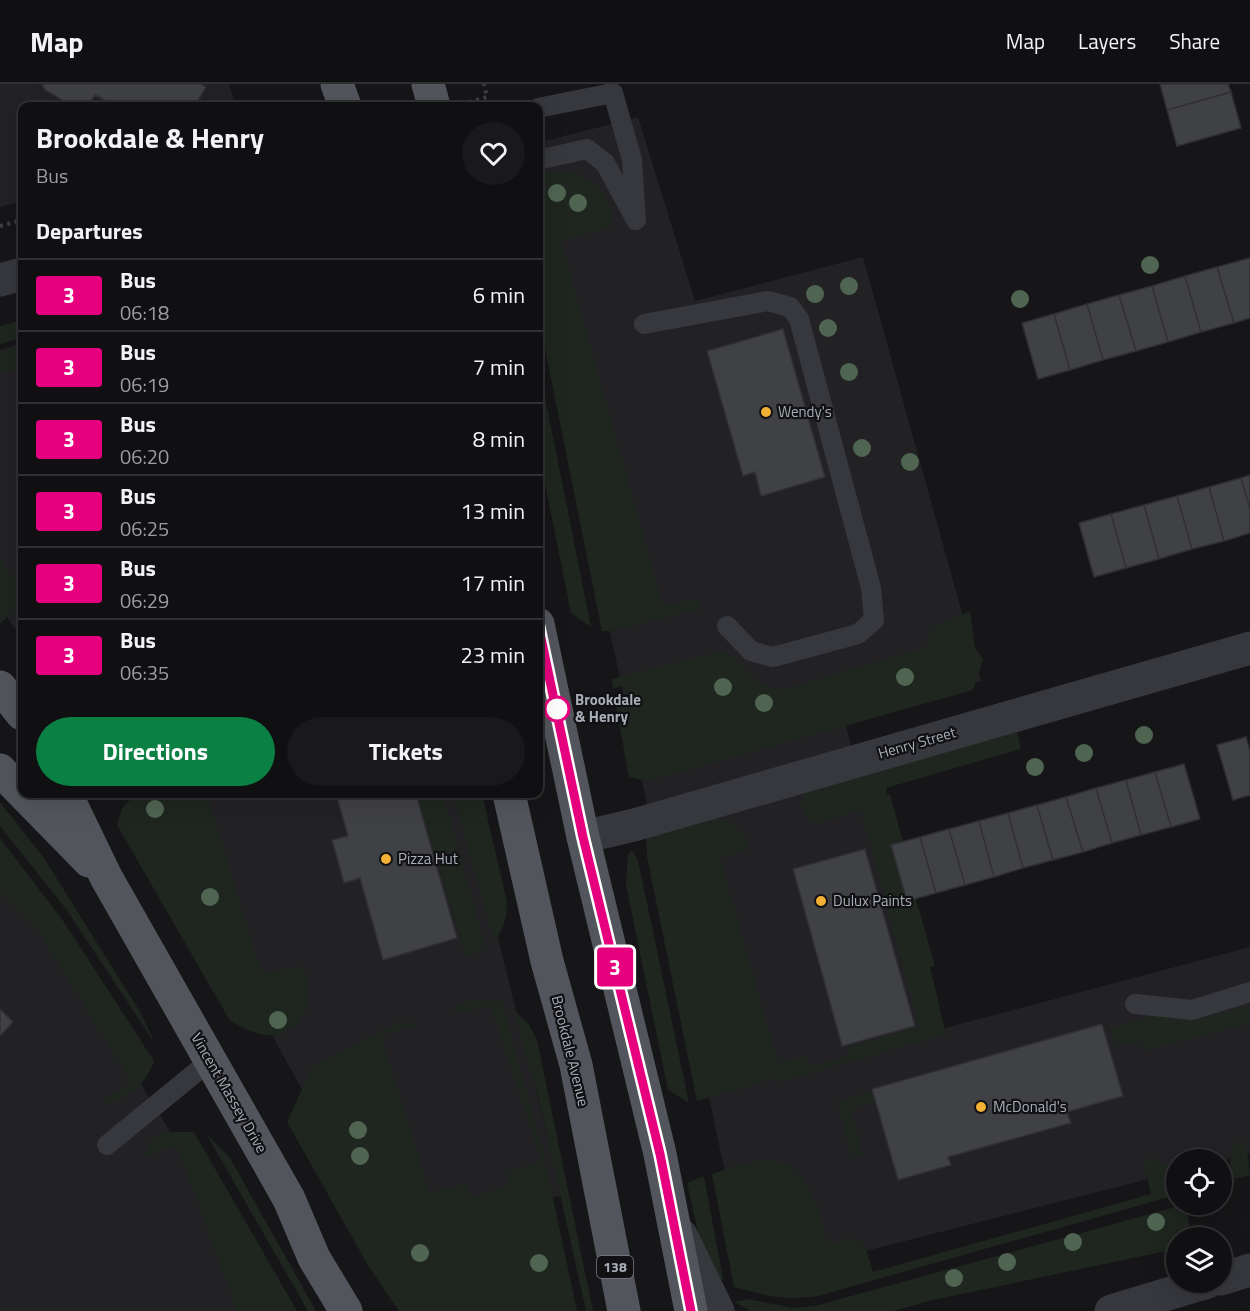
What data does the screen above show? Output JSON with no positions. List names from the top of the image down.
{
  "streets": {
    "main road": ["Brookdale Avenue", "Vincent Massey Drive", "138"],
    "street": ["Henry Street"]
  },
  "places": [
    "Wendy's",
    "Brookdale & Henry",
    "Pizza Hut",
    "Dulux Paints",
    "McDonald's"
  ],
  "lines": ["bus line 3"],
  "page": {
    "header": "Map",
    "nav": ["Map", "Layers", "Share"],
    "on_map": "3",
    "heading": [
      ["Brookdale & Henry", "Bus"],
      "Departures"
    ],
    "list": [
      {
        "mark": "3",
        "name": "Bus",
        "note": "06:18",
        "value": "6 min"
      },
      {
        "mark": "3",
        "name": "Bus",
        "note": "06:19",
        "value": "7 min"
      },
      {
        "mark": "3",
        "name": "Bus",
        "note": "06:20",
        "value": "8 min"
      },
      {
        "mark": "3",
        "name": "Bus",
        "note": "06:25",
        "value": "13 min"
      },
      {
        "mark": "3",
        "name": "Bus",
        "note": "06:29",
        "value": "17 min"
      },
      {
        "mark": "3",
        "name": "Bus",
        "note": "06:35",
        "value": "23 min"
      }
    ],
    "buttons": ["Directions", "Tickets"]
  }
}
